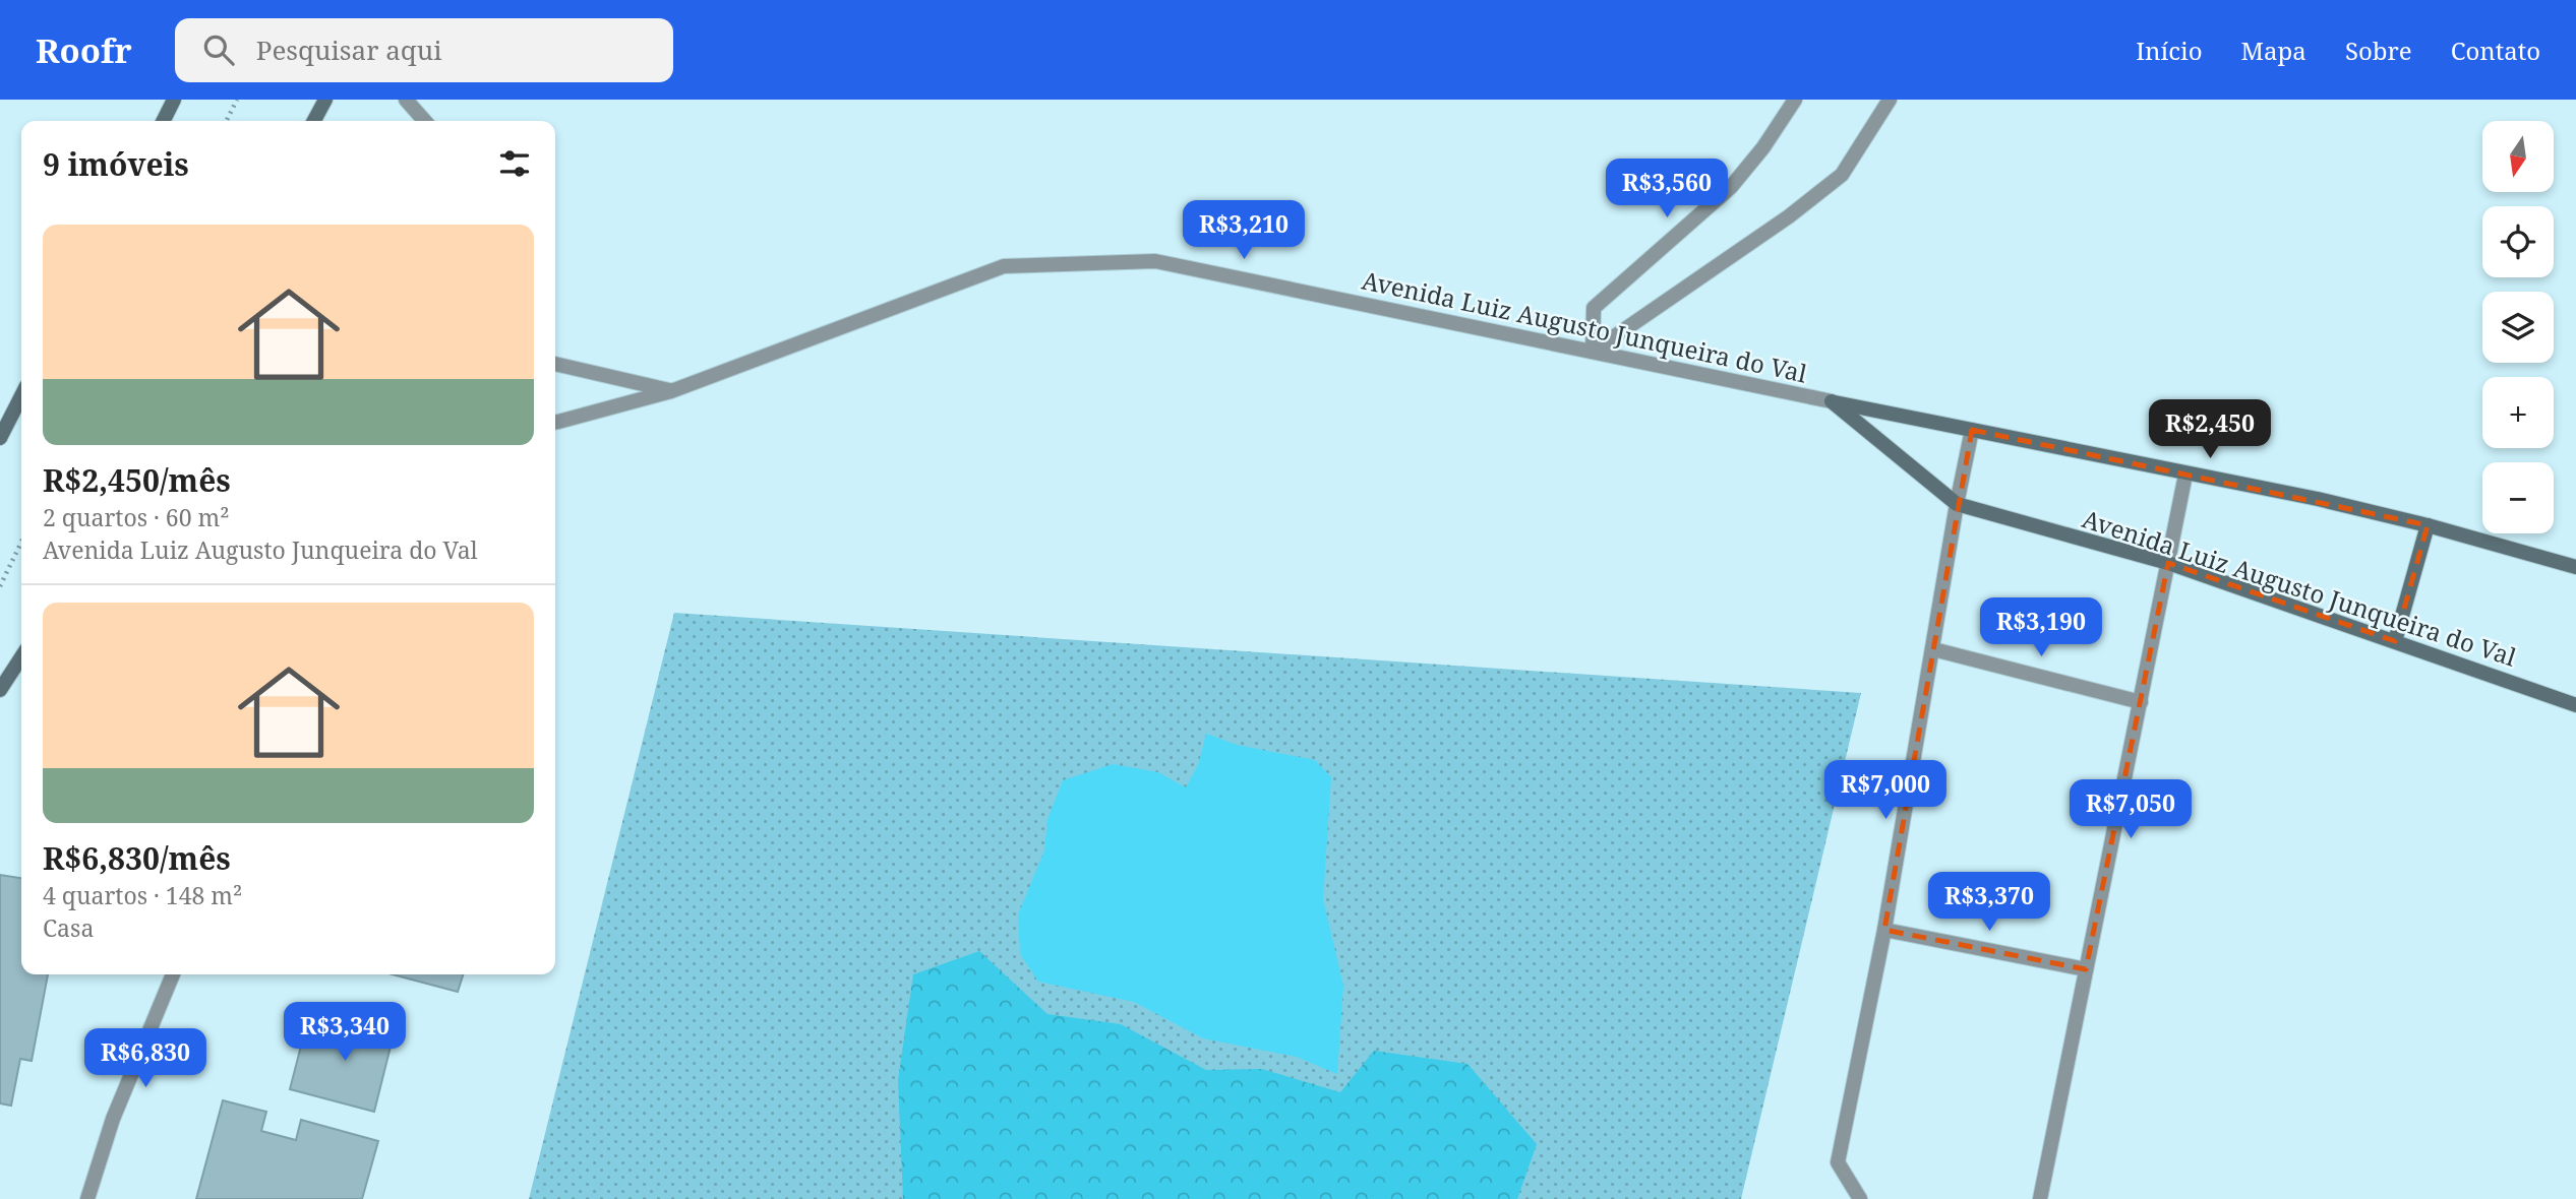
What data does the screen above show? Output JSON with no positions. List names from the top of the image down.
{
  "streets": {
    "street": ["Avenida Luiz Augusto Junqueira do Val"]
  },
  "north": "bottom",
  "page": {
    "header": "Roofr",
    "search": "Pesquisar aqui",
    "nav": [
      "Início",
      "Mapa",
      "Sobre",
      "Contato"
    ],
    "map_buttons": ["+", "−"],
    "heading": "9 imóveis",
    "price": [
      "R$3,560",
      "R$3,210",
      "R$2,450",
      "R$3,190",
      "R$7,000",
      "R$7,050",
      "R$3,370",
      "R$3,340",
      "R$6,830"
    ],
    "list": [
      {
        "name": "R$2,450/mês",
        "note": "2 quartos · 60 m² · Avenida Luiz Augusto Junqueira do Val"
      },
      {
        "name": "R$6,830/mês",
        "note": "4 quartos · 148 m² · Casa"
      }
    ]
  }
}
